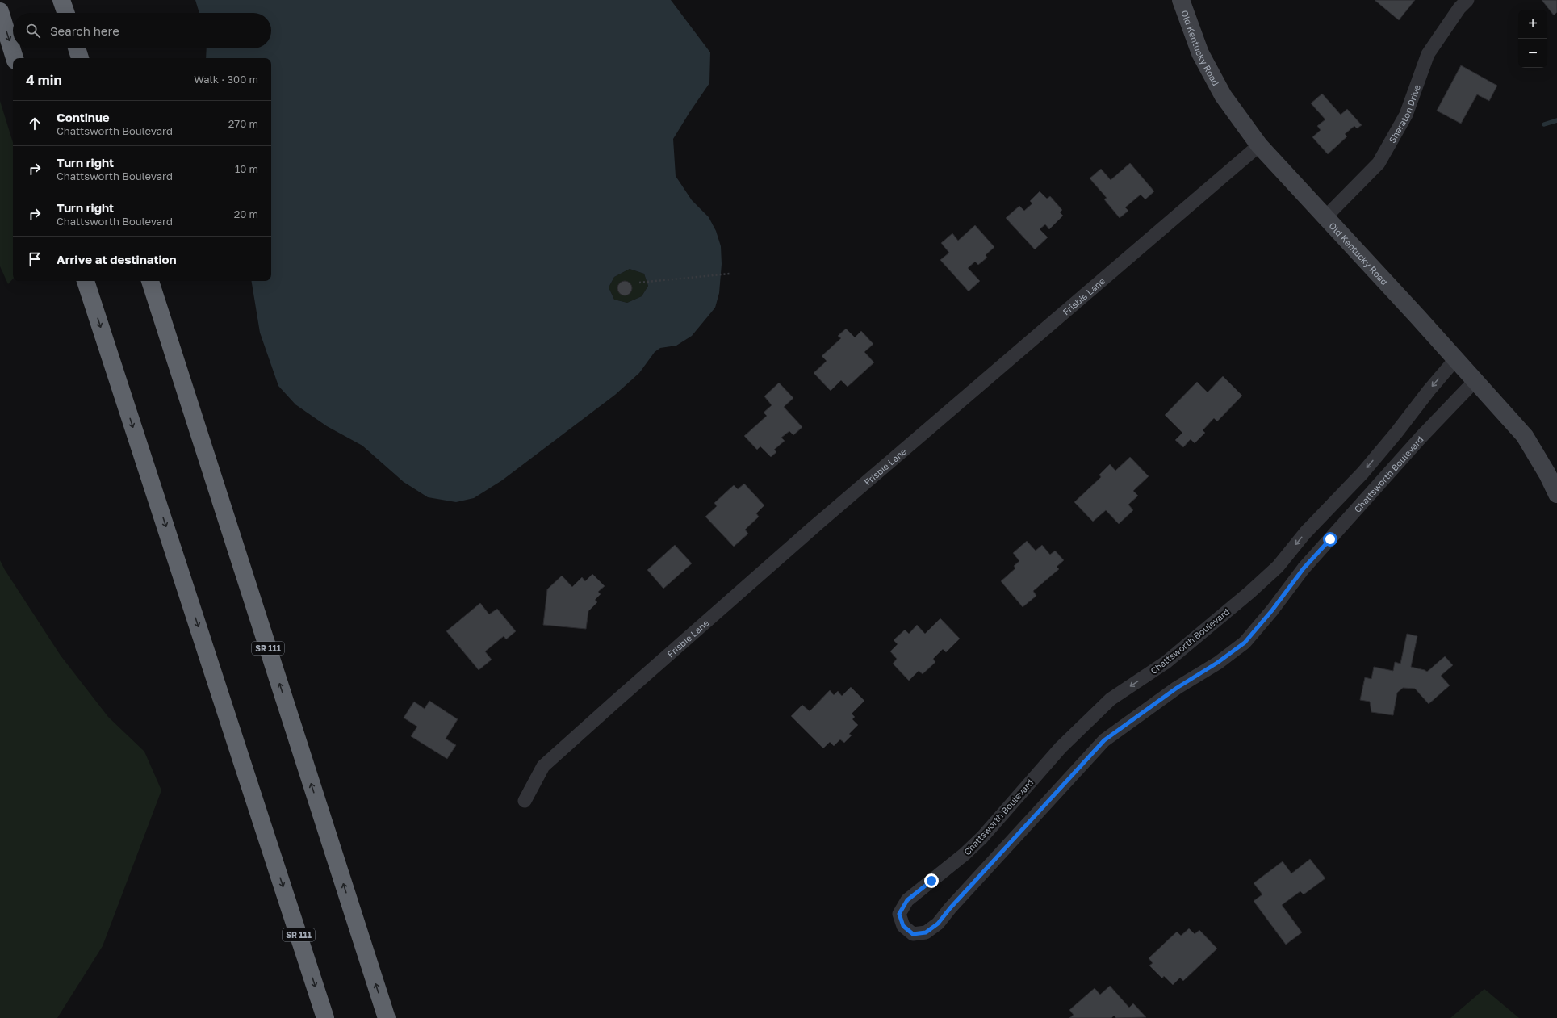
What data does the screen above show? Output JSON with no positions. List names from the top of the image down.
{
  "streets": {
    "highway": ["SR 111"],
    "street": [
      "Old Kentucky Road",
      "Sheraton Drive",
      "Frisbie Lane",
      "Chattsworth Boulevard"
    ]
  },
  "crossings": [
    ["Old Kentucky Road", "Sheraton Drive"],
    ["Old Kentucky Road", "Frisbie Lane"],
    ["Old Kentucky Road", "Chattsworth Boulevard"]
  ],
  "page": {
    "map_buttons": ["+", "−"],
    "search": "Search here",
    "heading": ["4 min", "Walk · 300 m"],
    "list": [
      ["Continue", "Chattsworth Boulevard", "270 m"],
      ["Turn right", "Chattsworth Boulevard", "10 m"],
      ["Turn right", "Chattsworth Boulevard", "20 m"],
      "Arrive at destination"
    ]
  }
}
